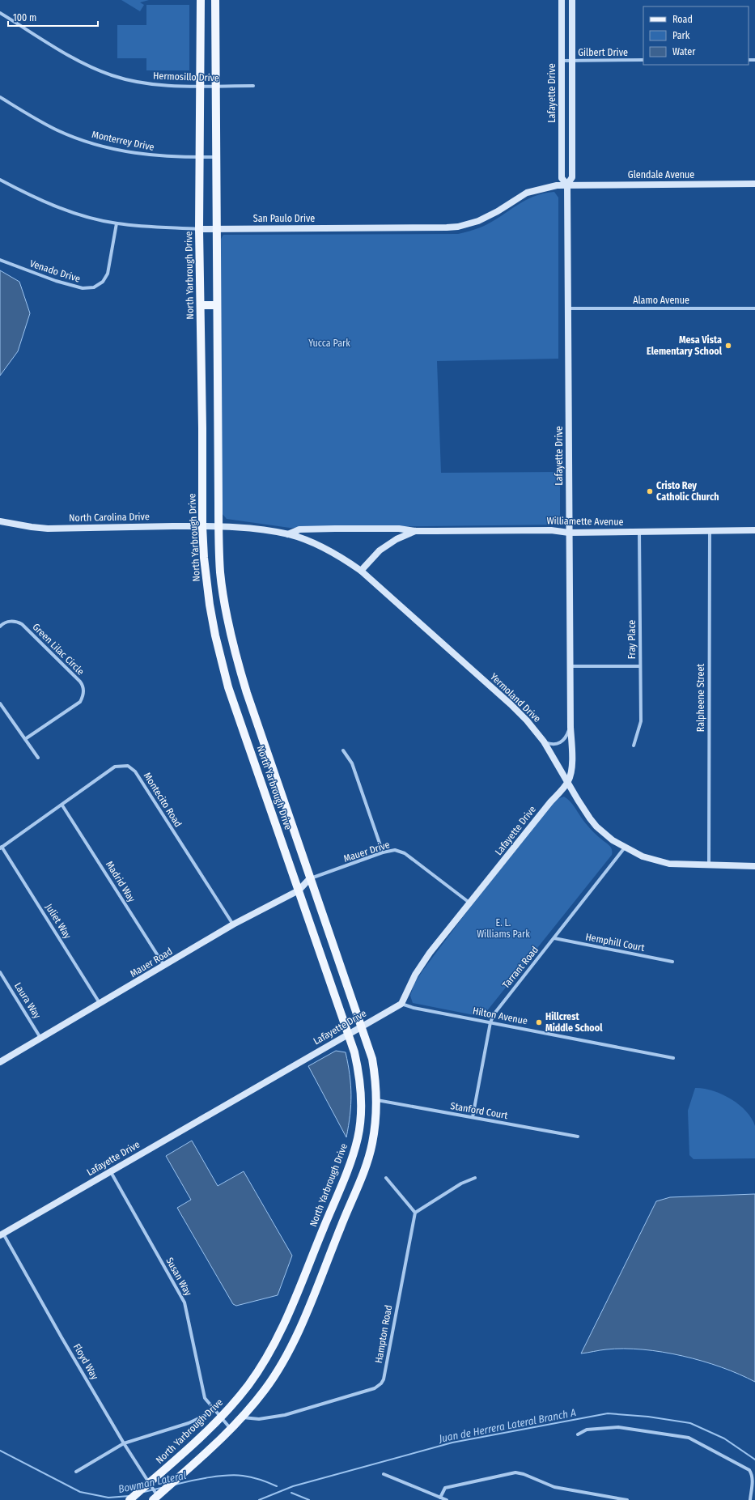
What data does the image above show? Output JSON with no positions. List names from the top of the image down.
{
  "streets": {
    "main road": ["North Yarbrough Drive"],
    "street": [
      "Gilbert Drive",
      "Hermosillo Drive",
      "Lafayette Drive",
      "Monterrey Drive",
      "Glendale Avenue",
      "San Paulo Drive",
      "Venado Drive",
      "Alamo Avenue",
      "North Carolina Drive",
      "Williamette Avenue",
      "Fray Place",
      "Green Lilac Circle",
      "Yermoland Drive",
      "Ralpheene Street",
      "Montecito Road",
      "Mauer Drive",
      "Madrid Way",
      "Juliet Way",
      "Hemphill Court",
      "Mauer Road",
      "Tarrant Road",
      "Laura Way",
      "Hilton Avenue",
      "Stanford Court",
      "Susan Way",
      "Hampton Road",
      "Floyd Way"
    ]
  },
  "crossings": [
    ["Gilbert Drive", "Lafayette Drive"],
    ["Hermosillo Drive", "North Yarbrough Drive"],
    ["Lafayette Drive", "Glendale Avenue"],
    ["Lafayette Drive", "San Paulo Drive"],
    ["Lafayette Drive", "North Yarbrough Drive"],
    ["Lafayette Drive", "Alamo Avenue"],
    ["Lafayette Drive", "Williamette Avenue"],
    ["Lafayette Drive", "Yermoland Drive"],
    ["Lafayette Drive", "Mauer Drive"],
    ["Lafayette Drive", "Hilton Avenue"],
    ["Lafayette Drive", "Susan Way"],
    ["Lafayette Drive", "Floyd Way"],
    ["Monterrey Drive", "North Yarbrough Drive"],
    ["Glendale Avenue", "San Paulo Drive"],
    ["San Paulo Drive", "Venado Drive"],
    ["San Paulo Drive", "North Yarbrough Drive"],
    ["North Yarbrough Drive", "North Carolina Drive"],
    ["North Yarbrough Drive", "Williamette Avenue"],
    ["North Yarbrough Drive", "Mauer Drive"],
    ["North Yarbrough Drive", "Mauer Road"],
    ["North Yarbrough Drive", "Stanford Court"],
    ["North Yarbrough Drive", "Susan Way"],
    ["North Yarbrough Drive", "Hampton Road"],
    ["North Yarbrough Drive", "Floyd Way"],
    ["North Carolina Drive", "Williamette Avenue"],
    ["Williamette Avenue", "Fray Place"],
    ["Williamette Avenue", "Yermoland Drive"],
    ["Williamette Avenue", "Ralpheene Street"],
    ["Yermoland Drive", "Ralpheene Street"],
    ["Yermoland Drive", "Tarrant Road"],
    ["Montecito Road", "Madrid Way"],
    ["Montecito Road", "Juliet Way"],
    ["Montecito Road", "Mauer Road"],
    ["Mauer Drive", "Mauer Road"],
    ["Madrid Way", "Mauer Road"],
    ["Juliet Way", "Mauer Road"],
    ["Hemphill Court", "Tarrant Road"],
    ["Mauer Road", "Laura Way"],
    ["Tarrant Road", "Hilton Avenue"],
    ["Tarrant Road", "Stanford Court"]
  ],
  "water": ["Juan de Herrera Lateral Branch A", "Bowman Lateral"],
  "parks": ["Yucca Park", "E. L. Williams Park"],
  "places": ["Mesa Vista Elementary School", "Cristo Rey Catholic Church", "Hillcrest Middle School"],
  "legend": ["Road", "Park", "Water"],
  "scale_bar": "100 m"
}
